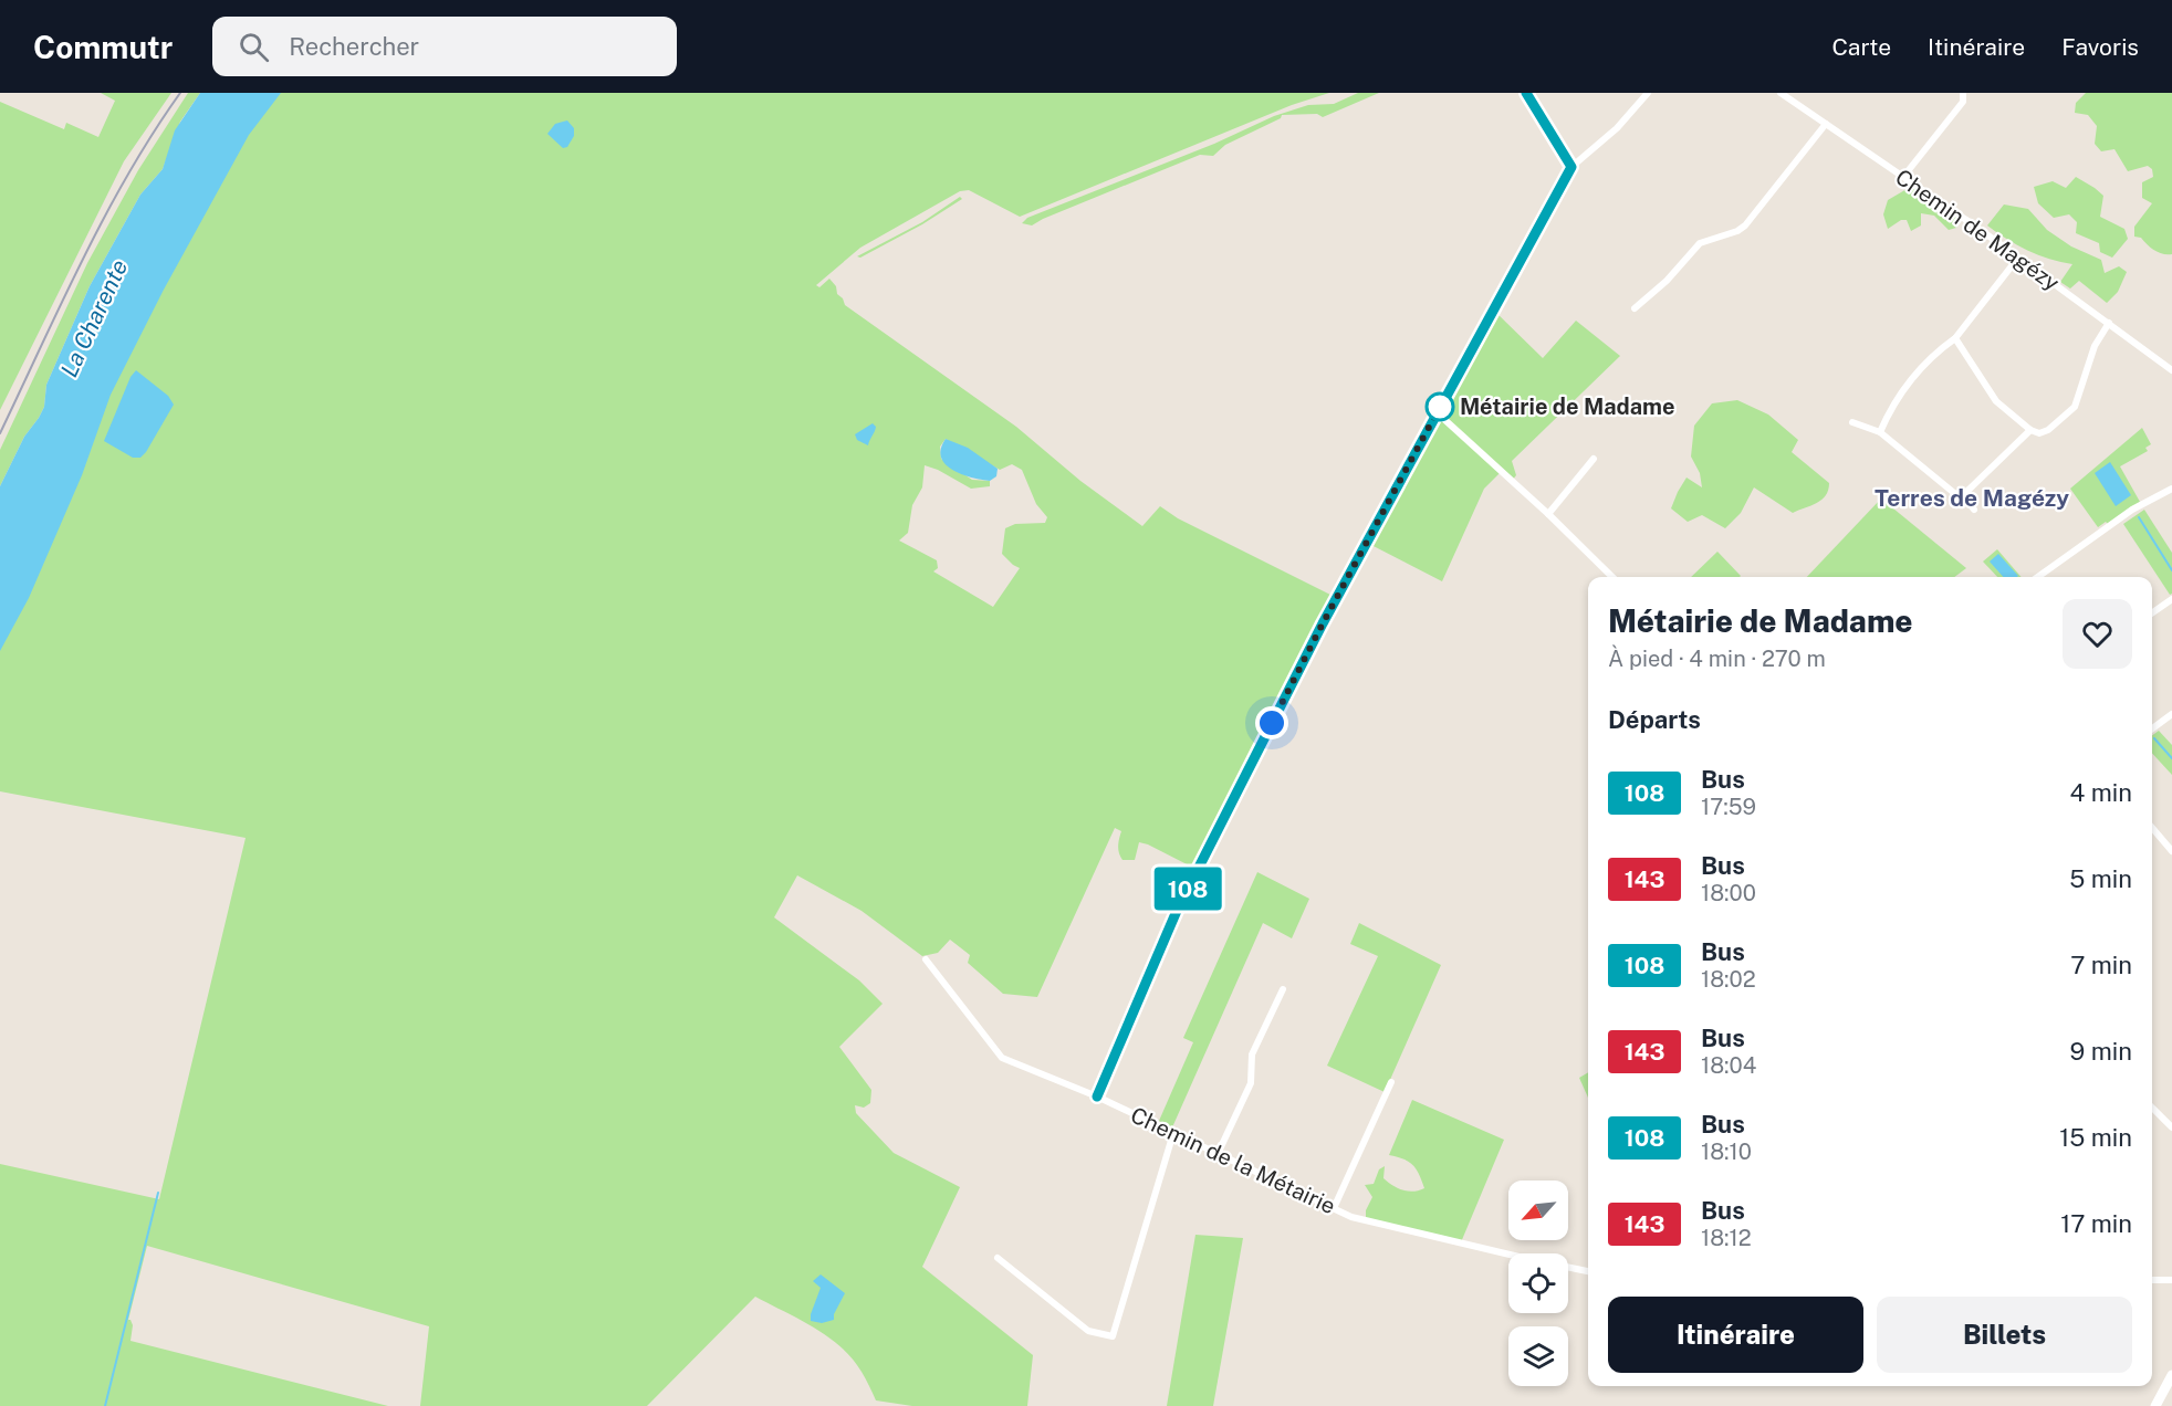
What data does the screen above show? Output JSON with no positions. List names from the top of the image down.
{
  "streets": {
    "street": ["Chemin de Magézy", "Chemin de la Métairie"]
  },
  "districts": ["Terres de Magézy"],
  "water": ["La Charente"],
  "places": ["Métairie de Madame"],
  "lines": ["bus line 108"],
  "north": "bottom left",
  "page": {
    "header": "Commutr",
    "search": "Rechercher",
    "nav": ["Carte", "Itinéraire", "Favoris"],
    "on_map": "108",
    "heading": [
      ["Métairie de Madame", "À pied · 4 min · 270 m"],
      "Départs"
    ],
    "list": [
      {
        "mark": "108",
        "name": "Bus",
        "note": "17:59",
        "value": "4 min"
      },
      {
        "mark": "143",
        "name": "Bus",
        "note": "18:00",
        "value": "5 min"
      },
      {
        "mark": "108",
        "name": "Bus",
        "note": "18:02",
        "value": "7 min"
      },
      {
        "mark": "143",
        "name": "Bus",
        "note": "18:04",
        "value": "9 min"
      },
      {
        "mark": "108",
        "name": "Bus",
        "note": "18:10",
        "value": "15 min"
      },
      {
        "mark": "143",
        "name": "Bus",
        "note": "18:12",
        "value": "17 min"
      }
    ],
    "buttons": ["Itinéraire", "Billets"]
  }
}
